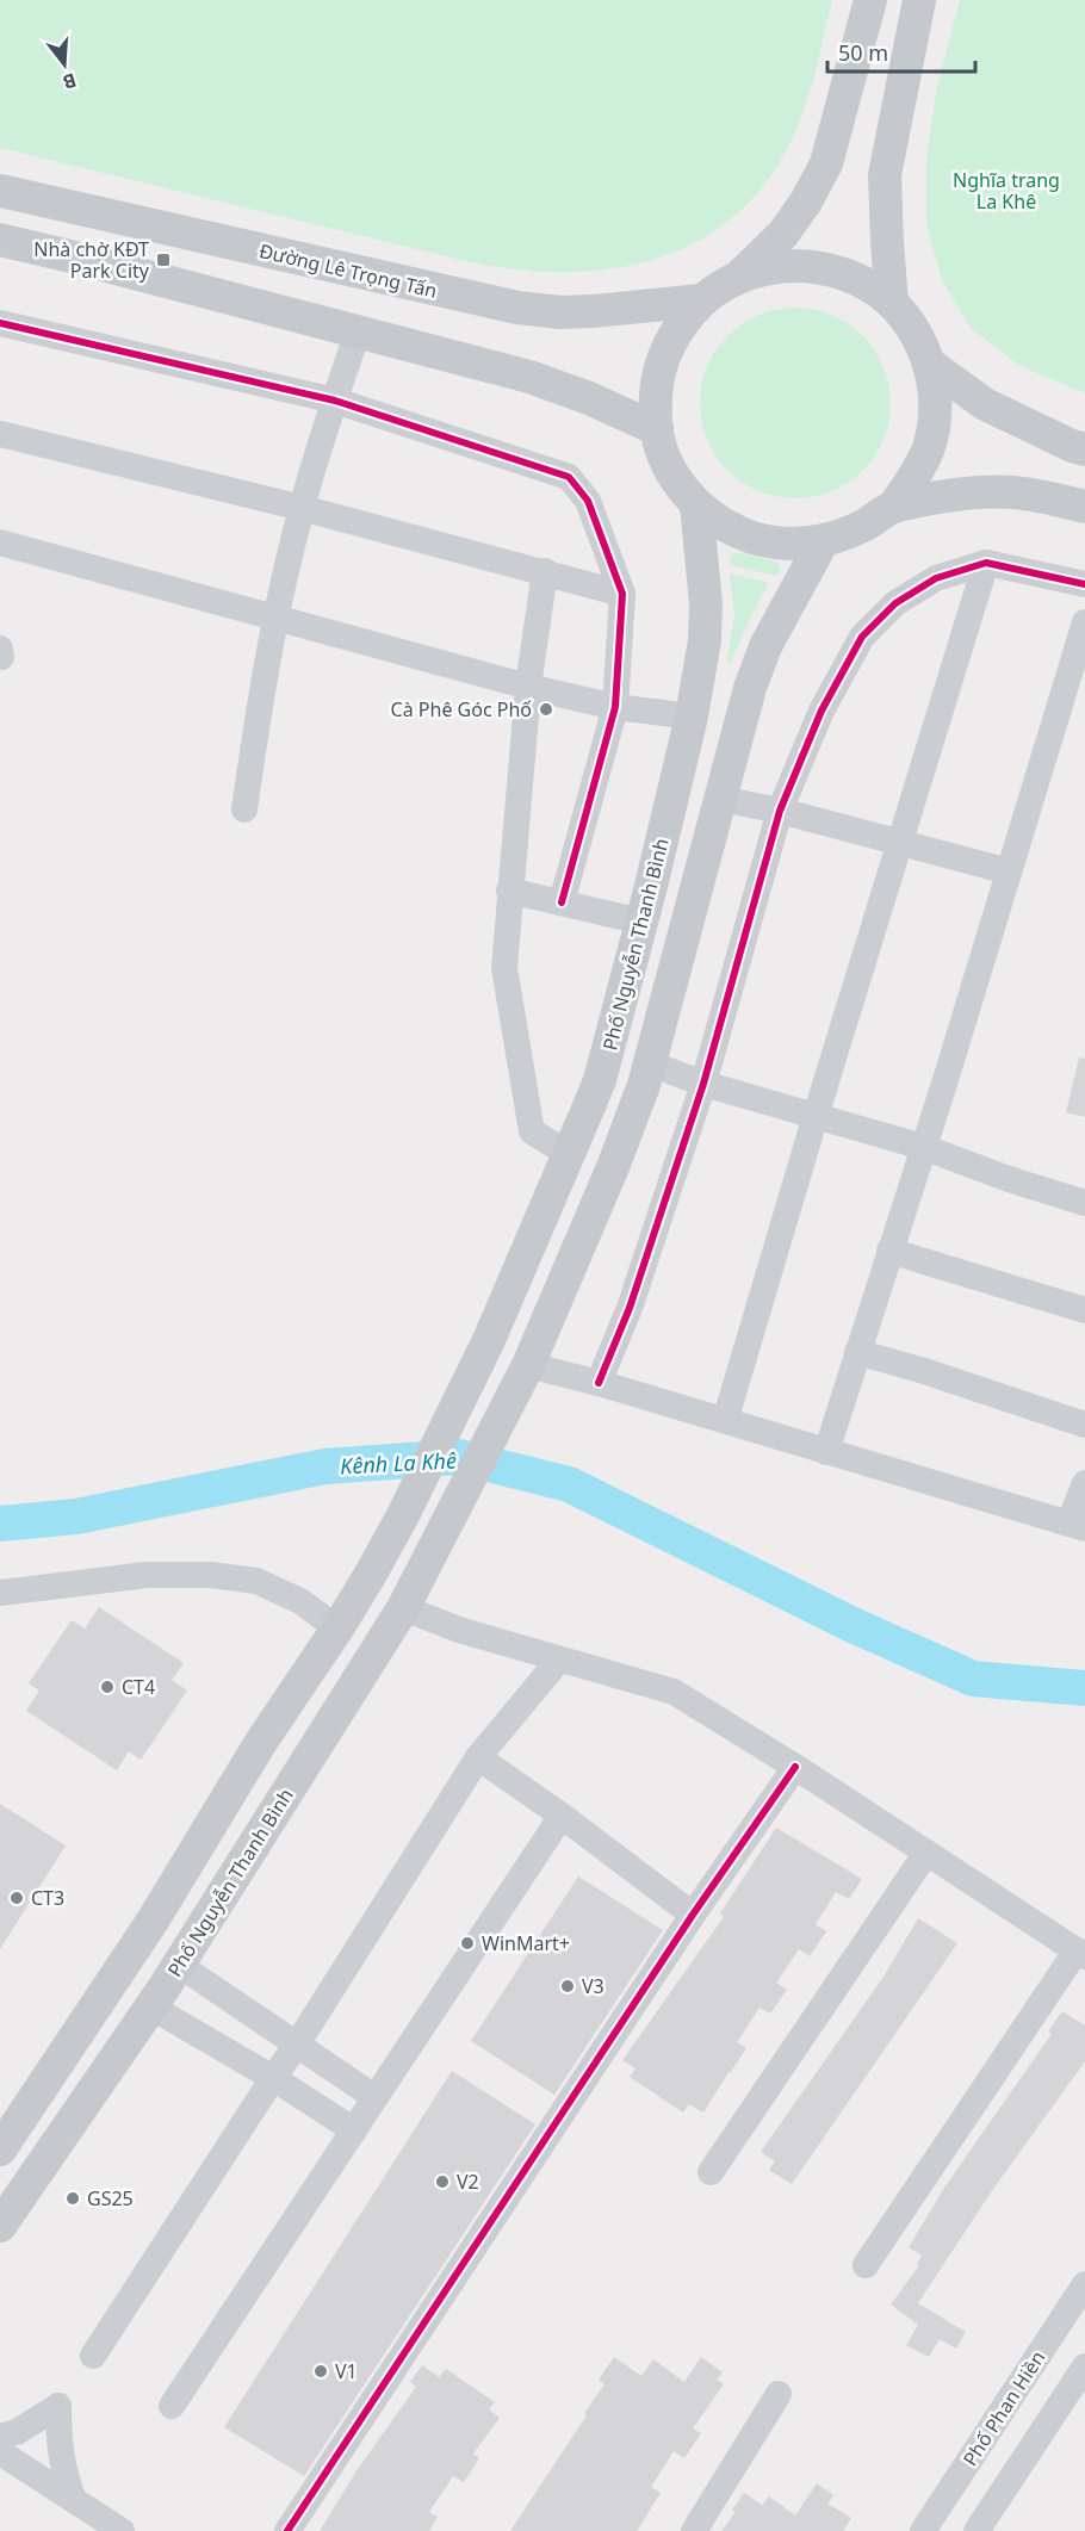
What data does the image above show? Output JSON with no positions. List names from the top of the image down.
{
  "streets": {
    "main road": ["Đường Lê Trọng Tấn", "Phố Nguyễn Thanh Bình"],
    "street": ["Phố Phan Hiền"]
  },
  "water": ["Kênh La Khê"],
  "parks": ["Nghĩa trang La Khê"],
  "places": {
    "transit": ["Nhà chờ KĐT Park City"],
    "other": [
      "Cà Phê Góc Phố",
      "CT4",
      "CT3",
      "WinMart+",
      "V3",
      "V2",
      "GS25",
      "V1"
    ]
  },
  "scale_bar": "50 m",
  "north": "bottom"
}
